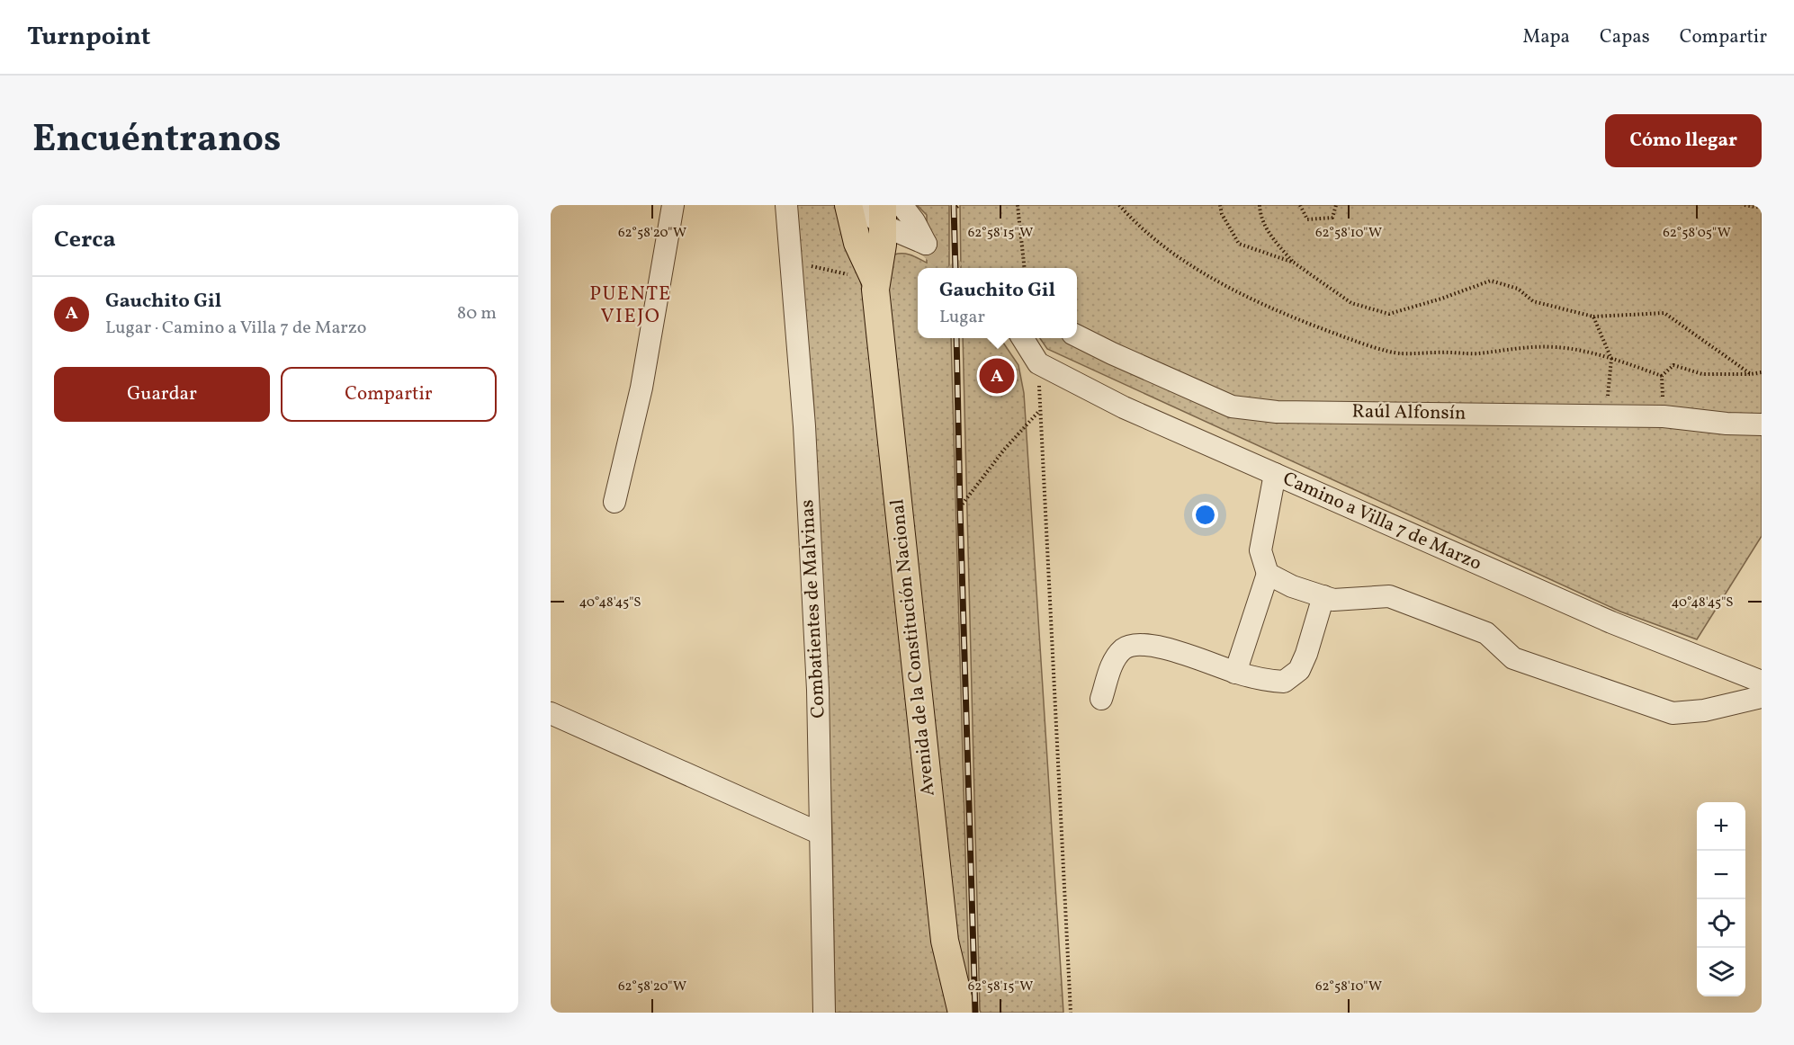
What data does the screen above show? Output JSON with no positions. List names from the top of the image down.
{
  "streets": {
    "main road": ["Avenida de la Constitución Nacional"],
    "street": ["Raúl Alfonsín", "Camino a Villa 7 de Marzo", "Combatientes de Malvinas"]
  },
  "districts": ["PUENTE VIEJO"],
  "page": {
    "header": "Turnpoint",
    "nav": ["Mapa", "Capas", "Compartir"],
    "title": "Encuéntranos",
    "buttons": [
      "Cómo llegar",
      ["Guardar", "Compartir"]
    ],
    "heading": "Cerca",
    "popup": ["Gauchito Gil", "Lugar"],
    "list": [
      {
        "mark": "A",
        "name": "Gauchito Gil",
        "note": "Lugar · Camino a Villa 7 de Marzo",
        "value": "80 m"
      }
    ],
    "pins": "A",
    "map_buttons": ["+", "−"]
  },
  "coordinates": [
    "62°58'20\"W",
    "62°58'15\"W",
    "62°58'10\"W",
    "62°58'05\"W",
    "40°48'45\"S"
  ]
}
